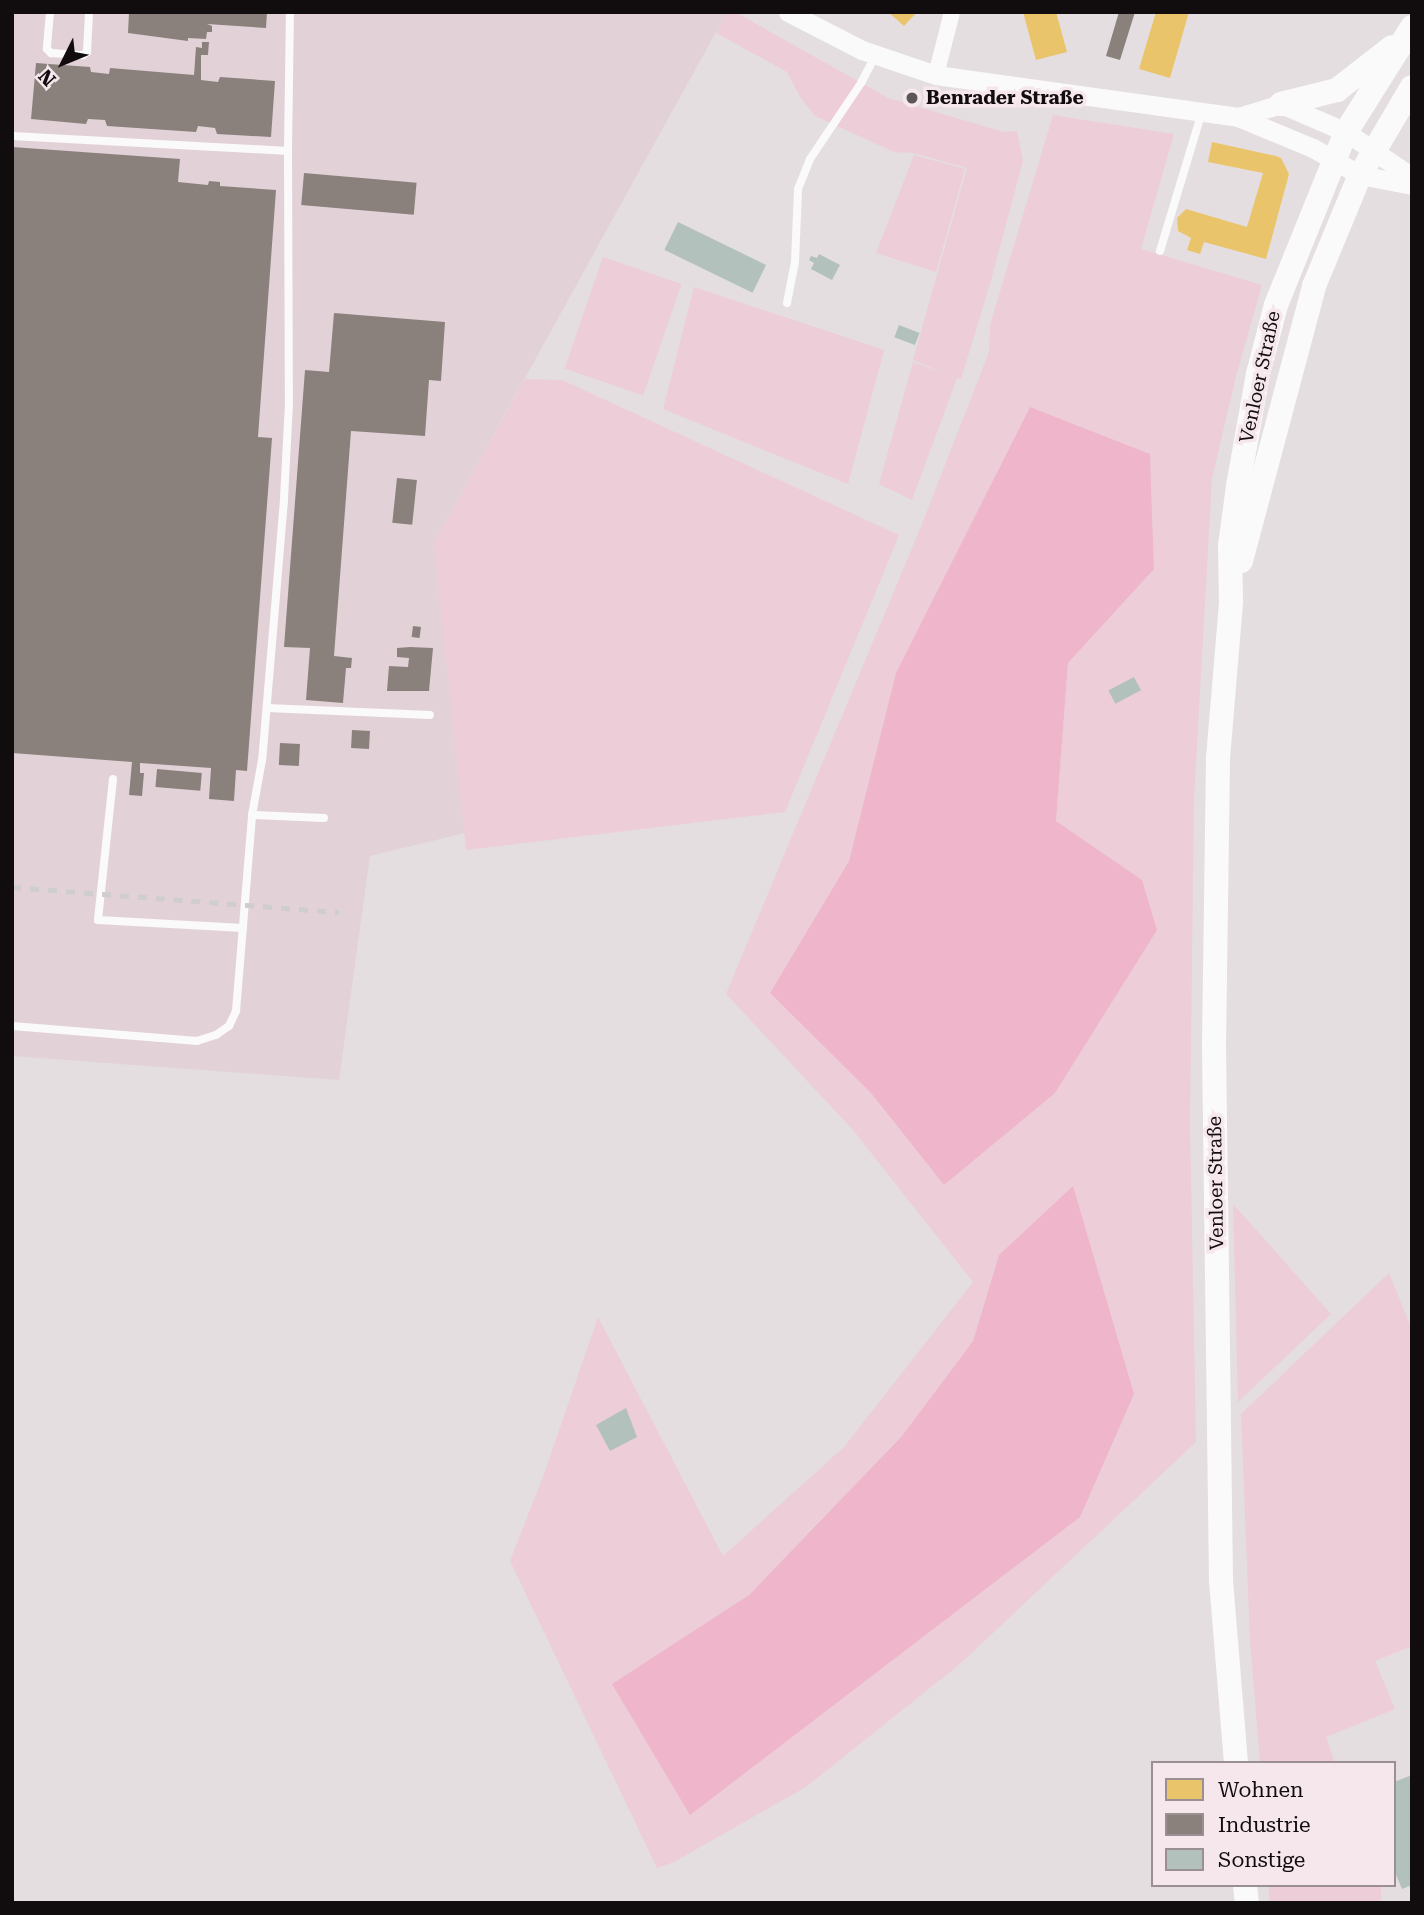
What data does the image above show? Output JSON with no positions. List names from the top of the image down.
{
  "streets": {
    "main road": ["Venloer Straße"]
  },
  "places": ["Benrader Straße"],
  "legend": ["Wohnen", "Industrie", "Sonstige"],
  "north": "bottom left"
}
